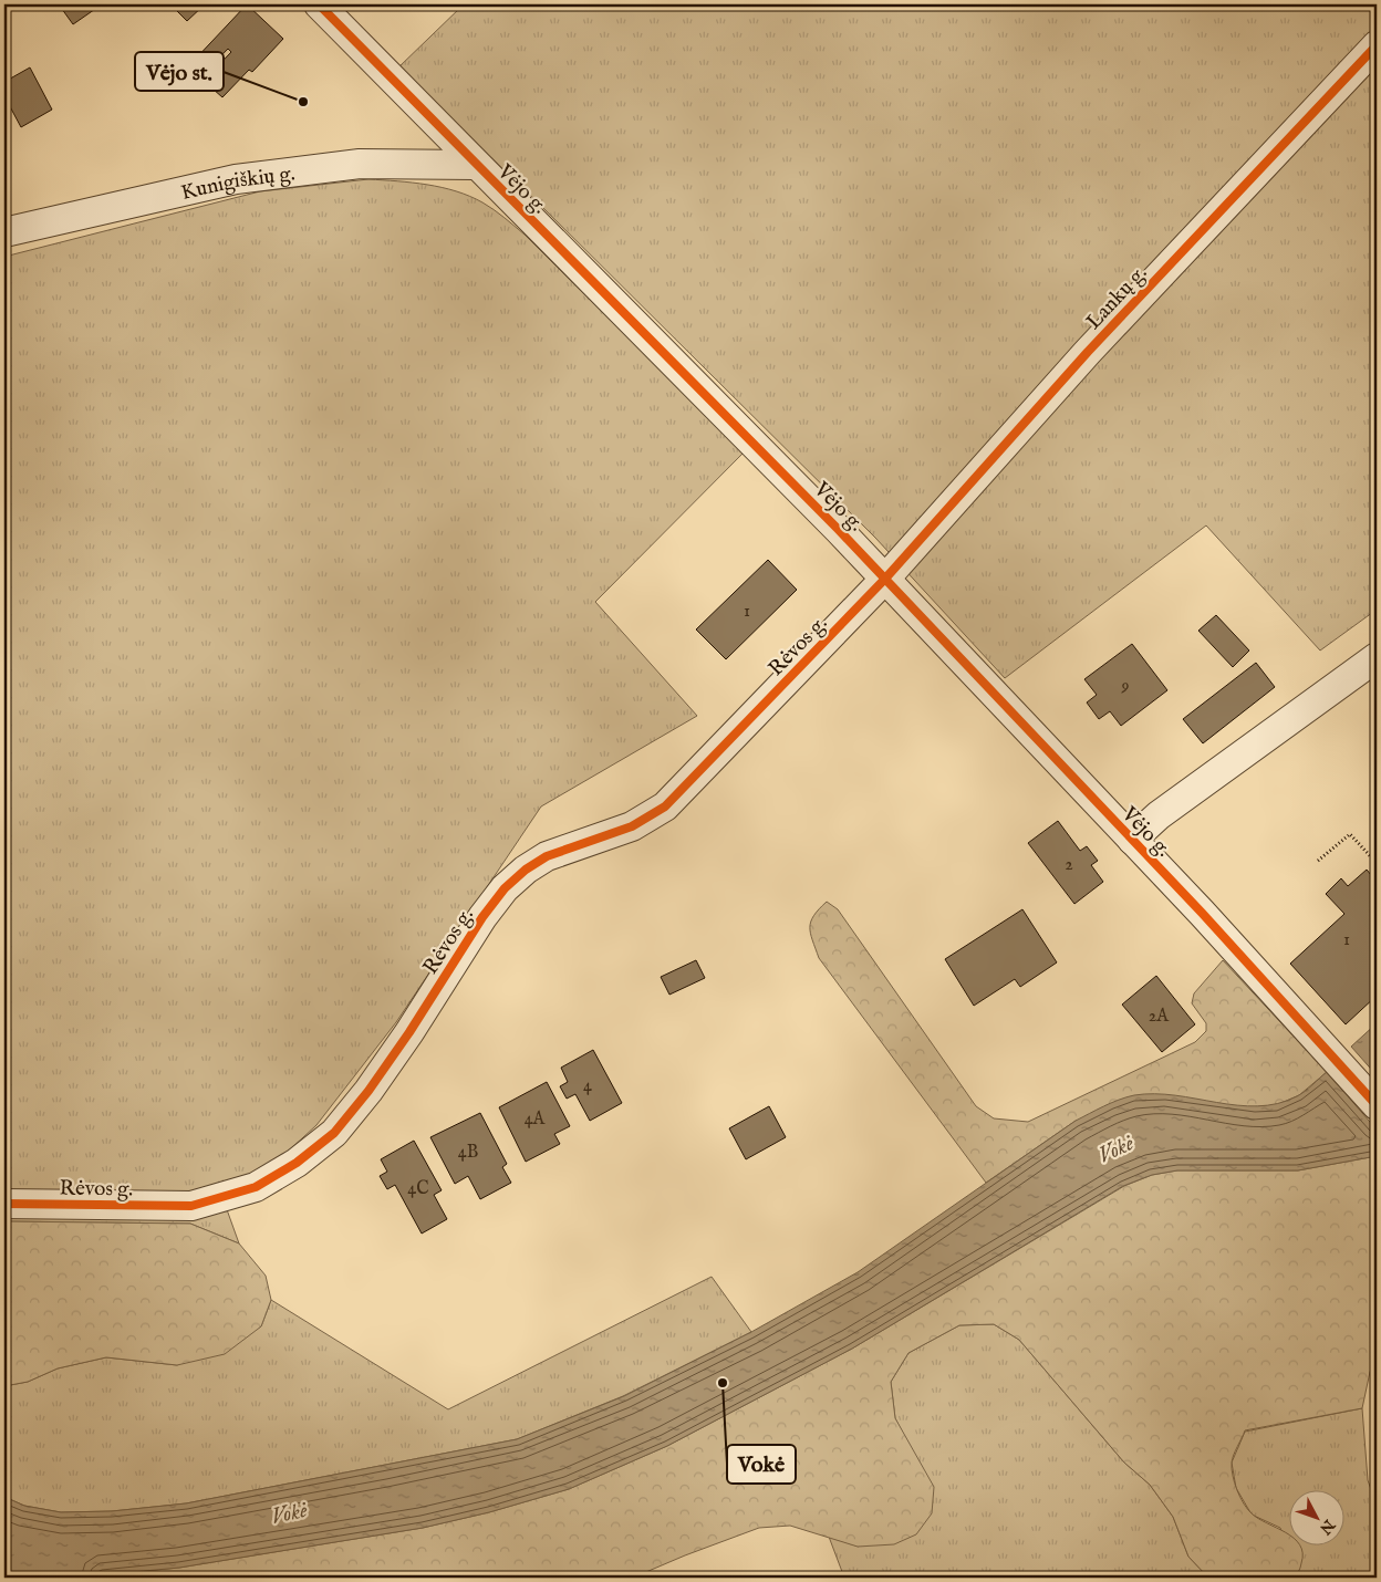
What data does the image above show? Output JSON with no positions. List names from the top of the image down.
{
  "streets": {
    "street": [
      "Kunigiškių g.",
      "Vėjo g.",
      "Lankų g.",
      "Rėvos g."
    ]
  },
  "crossings": [
    ["Kunigiškių g.", "Vėjo g."],
    ["Vėjo g.", "Lankų g."],
    ["Vėjo g.", "Rėvos g."],
    ["Lankų g.", "Rėvos g."]
  ],
  "water": ["Vokė"],
  "places": ["Vėjo st.", "Vokė"],
  "house_numbers": [
    "1",
    "9",
    "2",
    "1",
    "2A",
    "4",
    "4A",
    "4B",
    "4C"
  ],
  "north": "bottom right"
}
